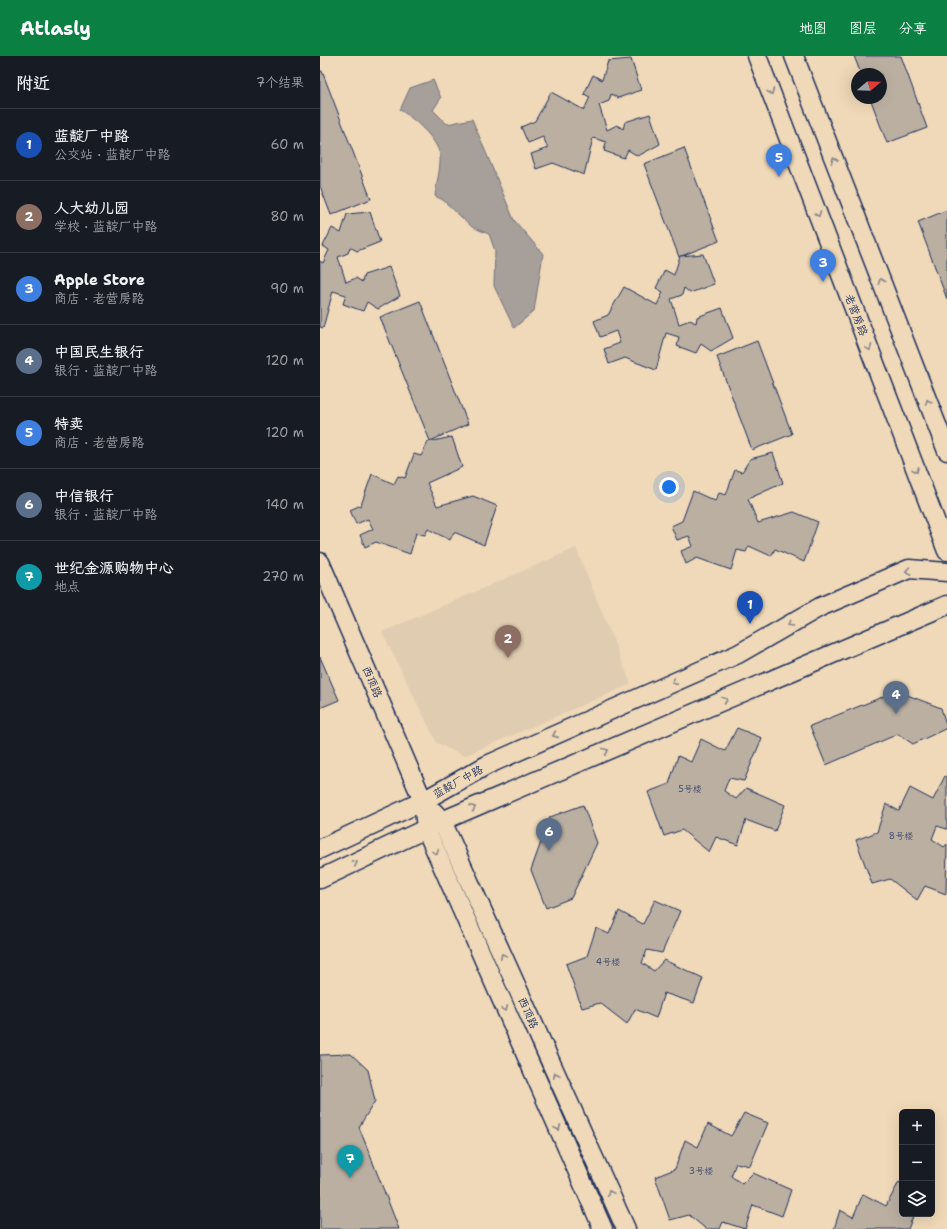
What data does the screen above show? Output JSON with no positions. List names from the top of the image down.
{
  "streets": {
    "street": ["老营房路", "西顶路", "蓝靛厂中路"]
  },
  "crossings": [
    ["西顶路", "蓝靛厂中路"]
  ],
  "house_numbers": [
    "5号楼",
    "8号楼",
    "4号楼",
    "3号楼"
  ],
  "north": "right",
  "page": {
    "header": "Atlasly",
    "nav": ["地图", "图层", "分享"],
    "heading": ["附近", "7个结果"],
    "list": [
      {
        "mark": "1",
        "name": "蓝靛厂中路",
        "note": "公交站 · 蓝靛厂中路",
        "value": "60 m"
      },
      {
        "mark": "2",
        "name": "人大幼儿园",
        "note": "学校 · 蓝靛厂中路",
        "value": "80 m"
      },
      {
        "mark": "3",
        "name": "Apple Store",
        "note": "商店 · 老营房路",
        "value": "90 m"
      },
      {
        "mark": "4",
        "name": "中国民生银行",
        "note": "银行 · 蓝靛厂中路",
        "value": "120 m"
      },
      {
        "mark": "5",
        "name": "特卖",
        "note": "商店 · 老营房路",
        "value": "120 m"
      },
      {
        "mark": "6",
        "name": "中信银行",
        "note": "银行 · 蓝靛厂中路",
        "value": "140 m"
      },
      {
        "mark": "7",
        "name": "世纪金源购物中心",
        "note": "地点",
        "value": "270 m"
      }
    ],
    "pins": [
      "5",
      "3",
      "1",
      "2",
      "4",
      "6",
      "7"
    ],
    "map_buttons": ["+", "−"]
  }
}
